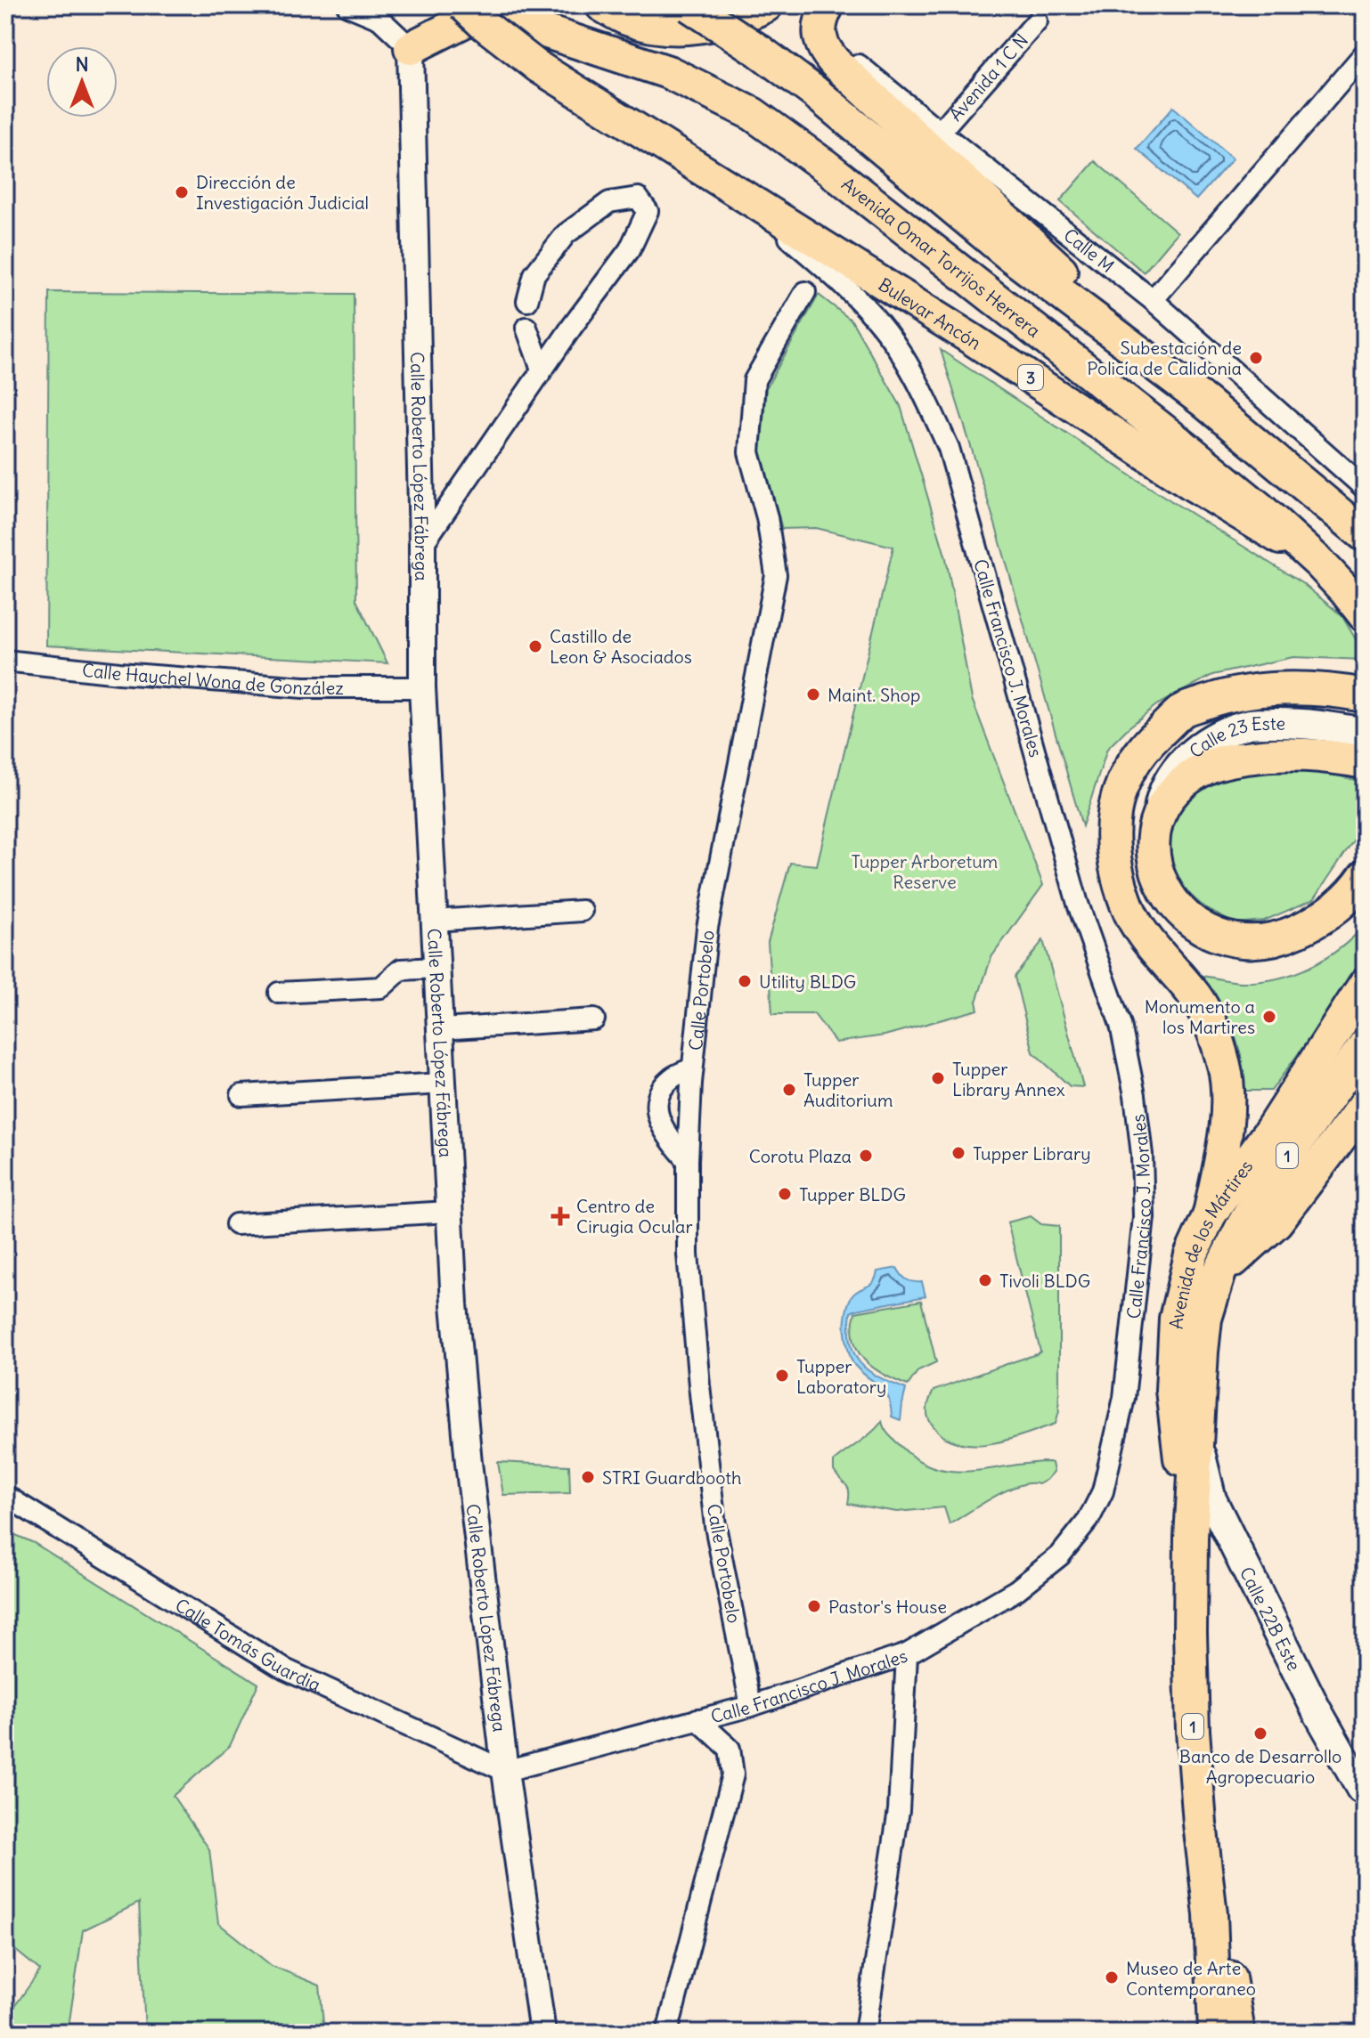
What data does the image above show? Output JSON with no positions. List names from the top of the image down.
{
  "streets": {
    "highway": ["Avenida Omar Torrijos Herrera", "1", "Avenida de los Mártires"],
    "main road": [
      "Bulevar Ancón",
      "3",
      "Calle 23 Este",
      "Calle 22B Este"
    ],
    "street": [
      "Avenida 1 C N",
      "Calle M",
      "Calle Roberto López Fábrega",
      "Calle Francisco J. Morales",
      "Calle Haychel Wong de González",
      "Calle Portobelo",
      "Calle Tomás Guardia"
    ]
  },
  "crossings": [
    ["Avenida 1 C N", "Calle M"],
    ["Avenida Omar Torrijos Herrera", "Bulevar Ancón"],
    ["Bulevar Ancón", "Calle Francisco J. Morales"],
    ["Calle Roberto López Fábrega", "Calle Francisco J. Morales"],
    ["Calle Roberto López Fábrega", "Calle Haychel Wong de González"],
    ["Calle Roberto López Fábrega", "Calle Tomás Guardia"],
    ["Calle Francisco J. Morales", "Calle Portobelo"],
    ["Calle Francisco J. Morales", "Calle Tomás Guardia"],
    ["Avenida de los Mártires", "Calle 22B Este"]
  ],
  "parks": ["Tupper Arboretum Reserve"],
  "places": {
    "other": [
      "Dirección de Investigación Judicial",
      "Subestación de Policía de Calidonia",
      "Castillo de Leon & Asociados",
      "Maint. Shop",
      "Utility BLDG",
      "Monumento a los Martires",
      "Tupper Library Annex",
      "Tupper Auditorium",
      "Tupper Library",
      "Corotu Plaza",
      "Tupper BLDG",
      "Tivoli BLDG",
      "Tupper Laboratory",
      "STRI Guardbooth",
      "Pastor's House",
      "Banco de Desarrollo Agropecuario",
      "Museo de Arte Contemporaneo"
    ],
    "health": ["Centro de Cirugia Ocular"]
  },
  "north": "top"
}
